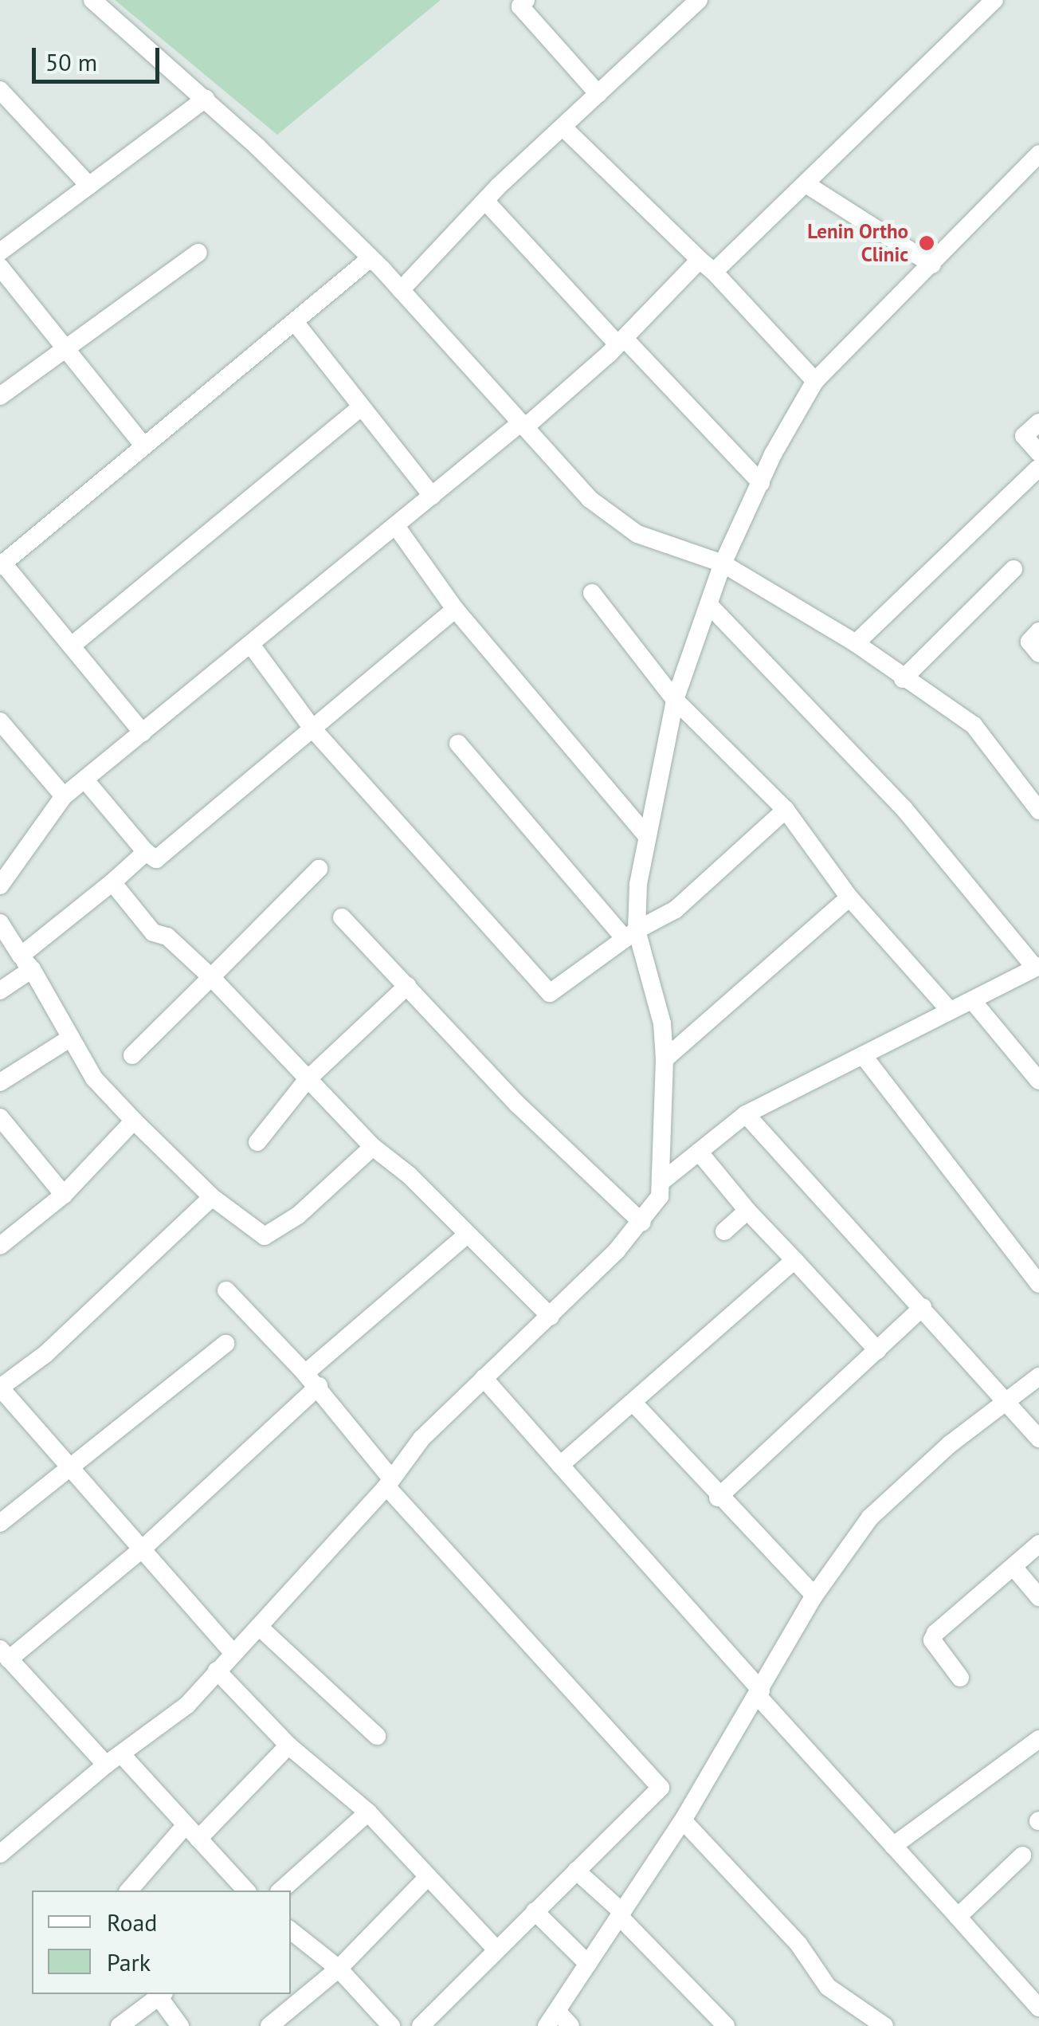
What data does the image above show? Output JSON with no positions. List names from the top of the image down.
{
  "places": ["Lenin Ortho Clinic"],
  "legend": ["Road", "Park"],
  "scale_bar": "50 m"
}
